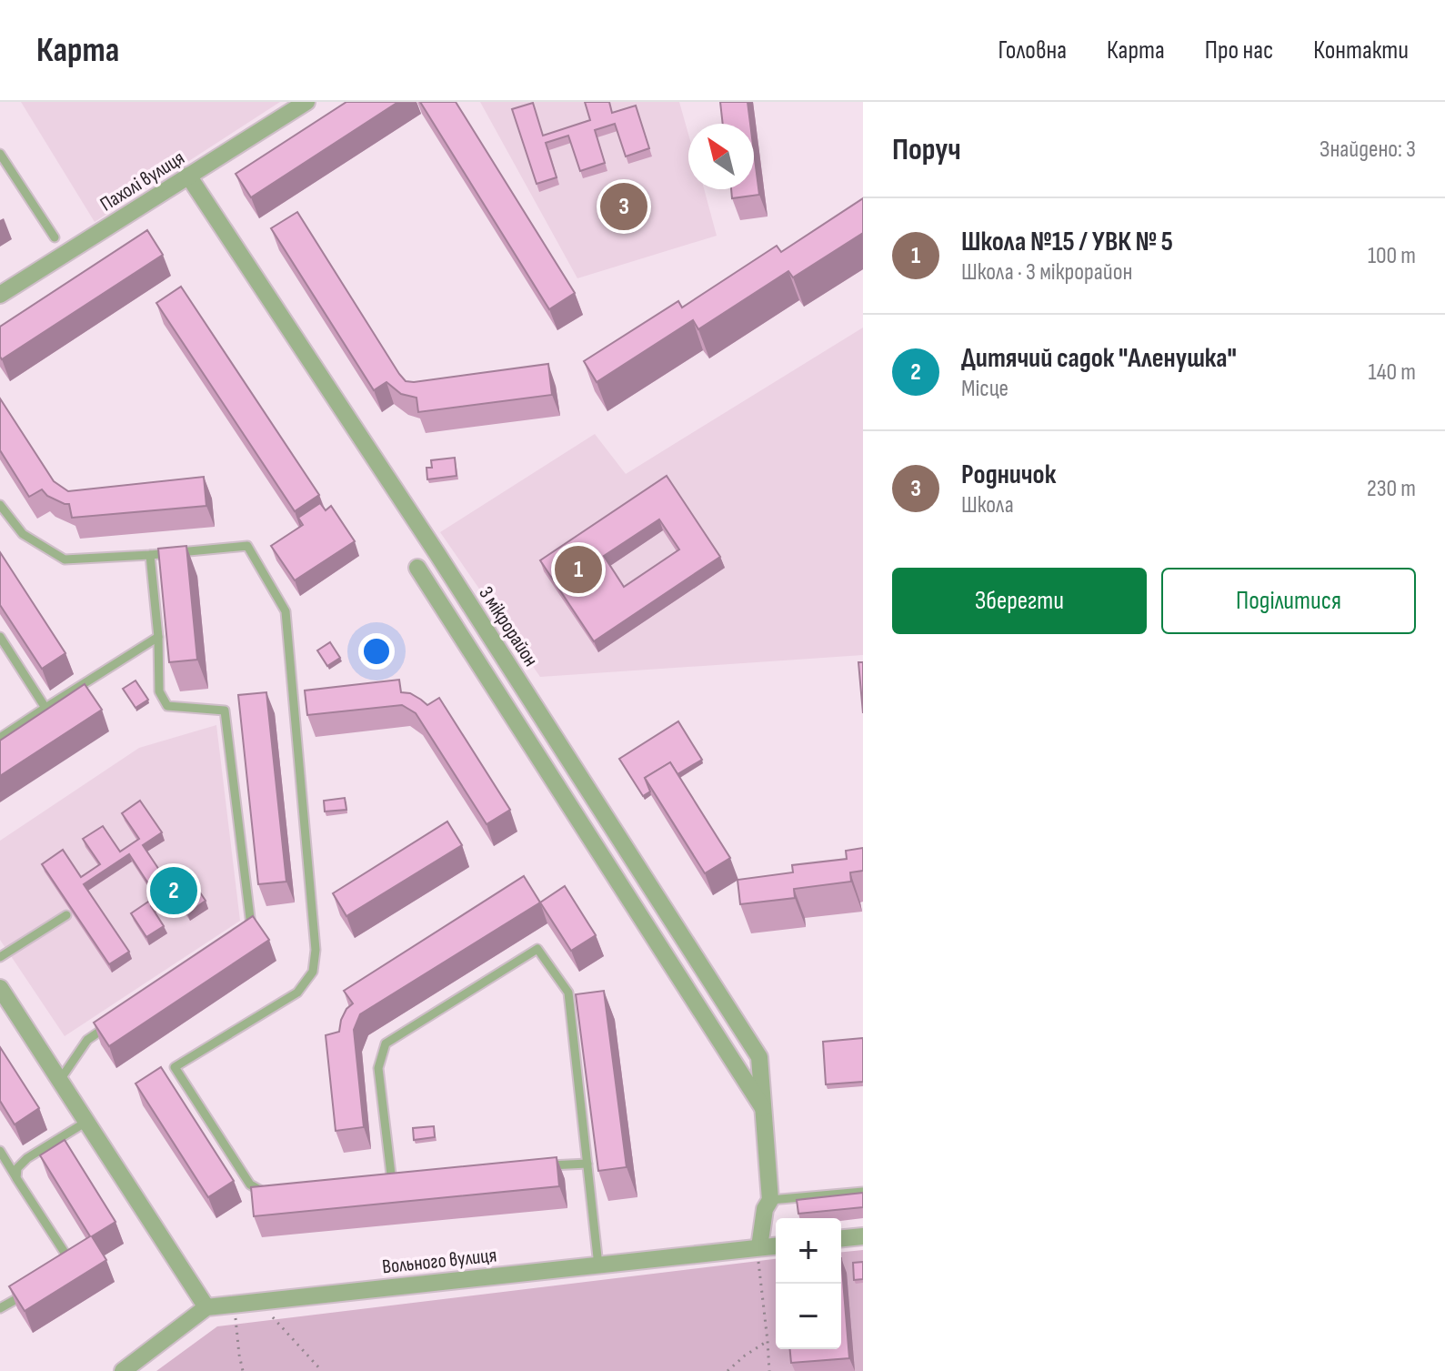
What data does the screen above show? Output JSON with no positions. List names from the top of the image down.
{
  "streets": {
    "street": ["Пахолі вулиця", "3 мікрорайон", "Вольного вулиця"]
  },
  "crossings": [
    ["Пахолі вулиця", "3 мікрорайон"],
    ["3 мікрорайон", "Вольного вулиця"]
  ],
  "north": "top left",
  "page": {
    "header": "Карта",
    "nav": [
      "Головна",
      "Карта",
      "Про нас",
      "Контакти"
    ],
    "heading": ["Поруч", "Знайдено: 3"],
    "pins": ["3", "1", "2"],
    "list": [
      {
        "mark": "1",
        "name": "Школа №15 / УВК № 5",
        "note": "Школа · 3 мікрорайон",
        "value": "100 m"
      },
      {
        "mark": "2",
        "name": "Дитячий садок \"Аленушка\"",
        "note": "Місце",
        "value": "140 m"
      },
      {
        "mark": "3",
        "name": "Родничок",
        "note": "Школа",
        "value": "230 m"
      }
    ],
    "buttons": ["Зберегти", "Поділитися"],
    "map_buttons": ["+", "−"]
  }
}
